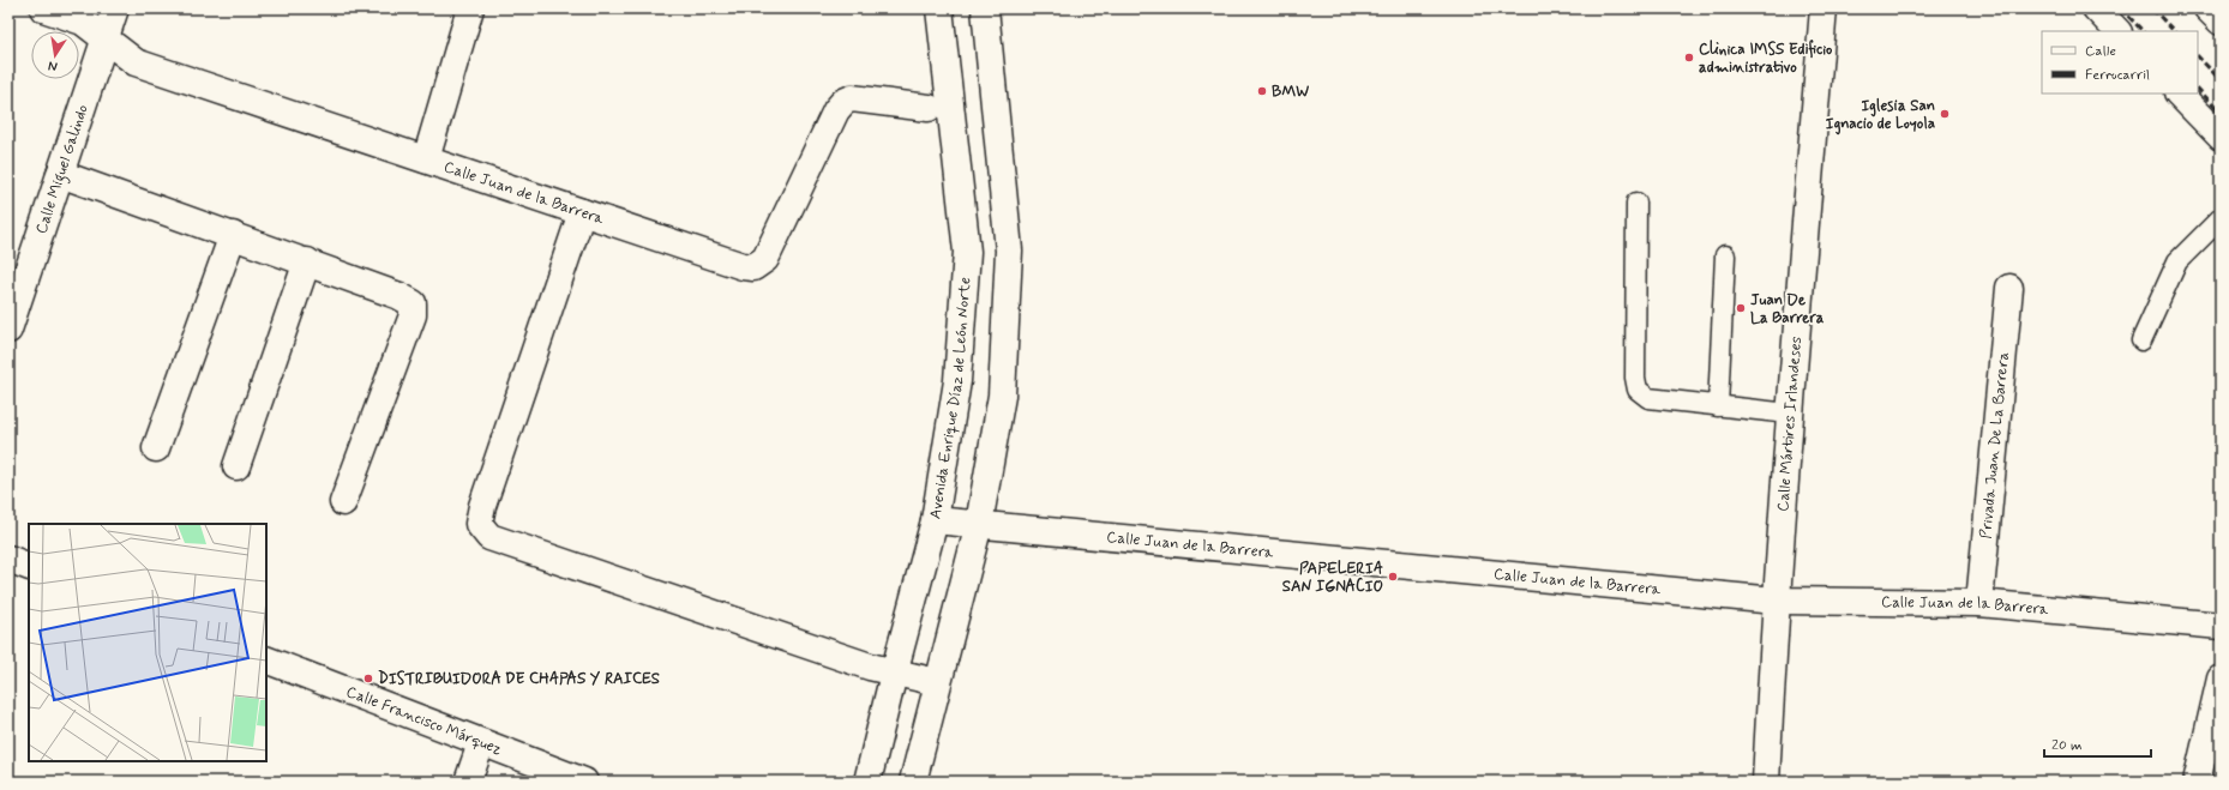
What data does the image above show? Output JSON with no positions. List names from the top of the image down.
{
  "streets": {
    "street": [
      "Calle Miguel Galindo",
      "Calle Juan de la Barrera",
      "Avenida Enrique Díaz de León Norte",
      "Calle Mártires Irlandeses",
      "Privada Juan De La Barrera",
      "Calle Francisco Márquez"
    ]
  },
  "crossings": [
    ["Calle Miguel Galindo", "Calle Juan de la Barrera"],
    ["Calle Juan de la Barrera", "Avenida Enrique Díaz de León Norte"],
    ["Calle Juan de la Barrera", "Calle Mártires Irlandeses"],
    ["Calle Juan de la Barrera", "Privada Juan De La Barrera"]
  ],
  "places": [
    "Clinica IMSS Edificio administrativo",
    "BMW",
    "Iglesia San Ignacio de Loyola",
    "Juan De La Barrera",
    "PAPELERIA SAN IGNACIO",
    "DISTRIBUIDORA DE CHAPAS Y RAICES"
  ],
  "legend": ["Calle", "Ferrocarril"],
  "scale_bar": "20 m",
  "north": "bottom"
}
